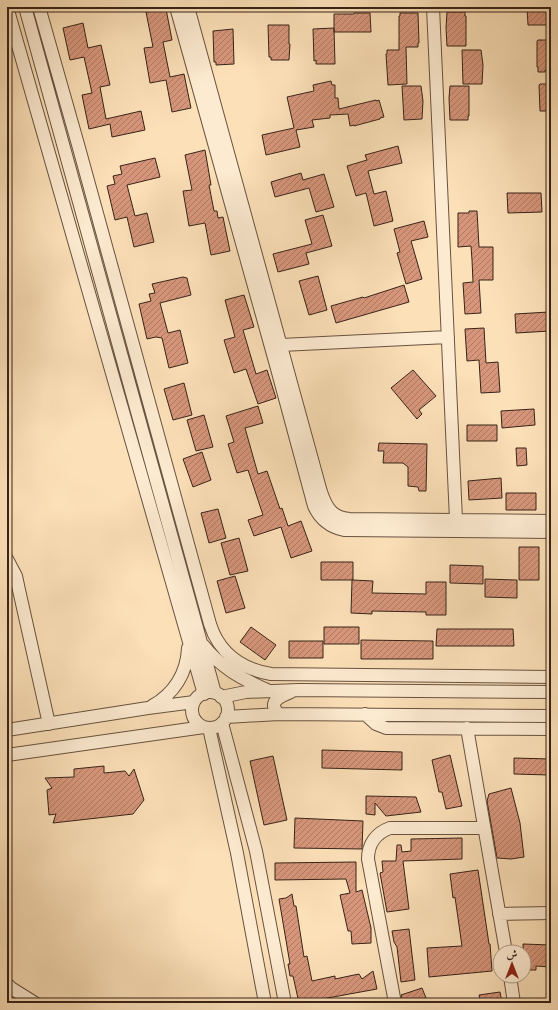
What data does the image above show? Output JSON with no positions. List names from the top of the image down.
{
  "north": "top"
}
